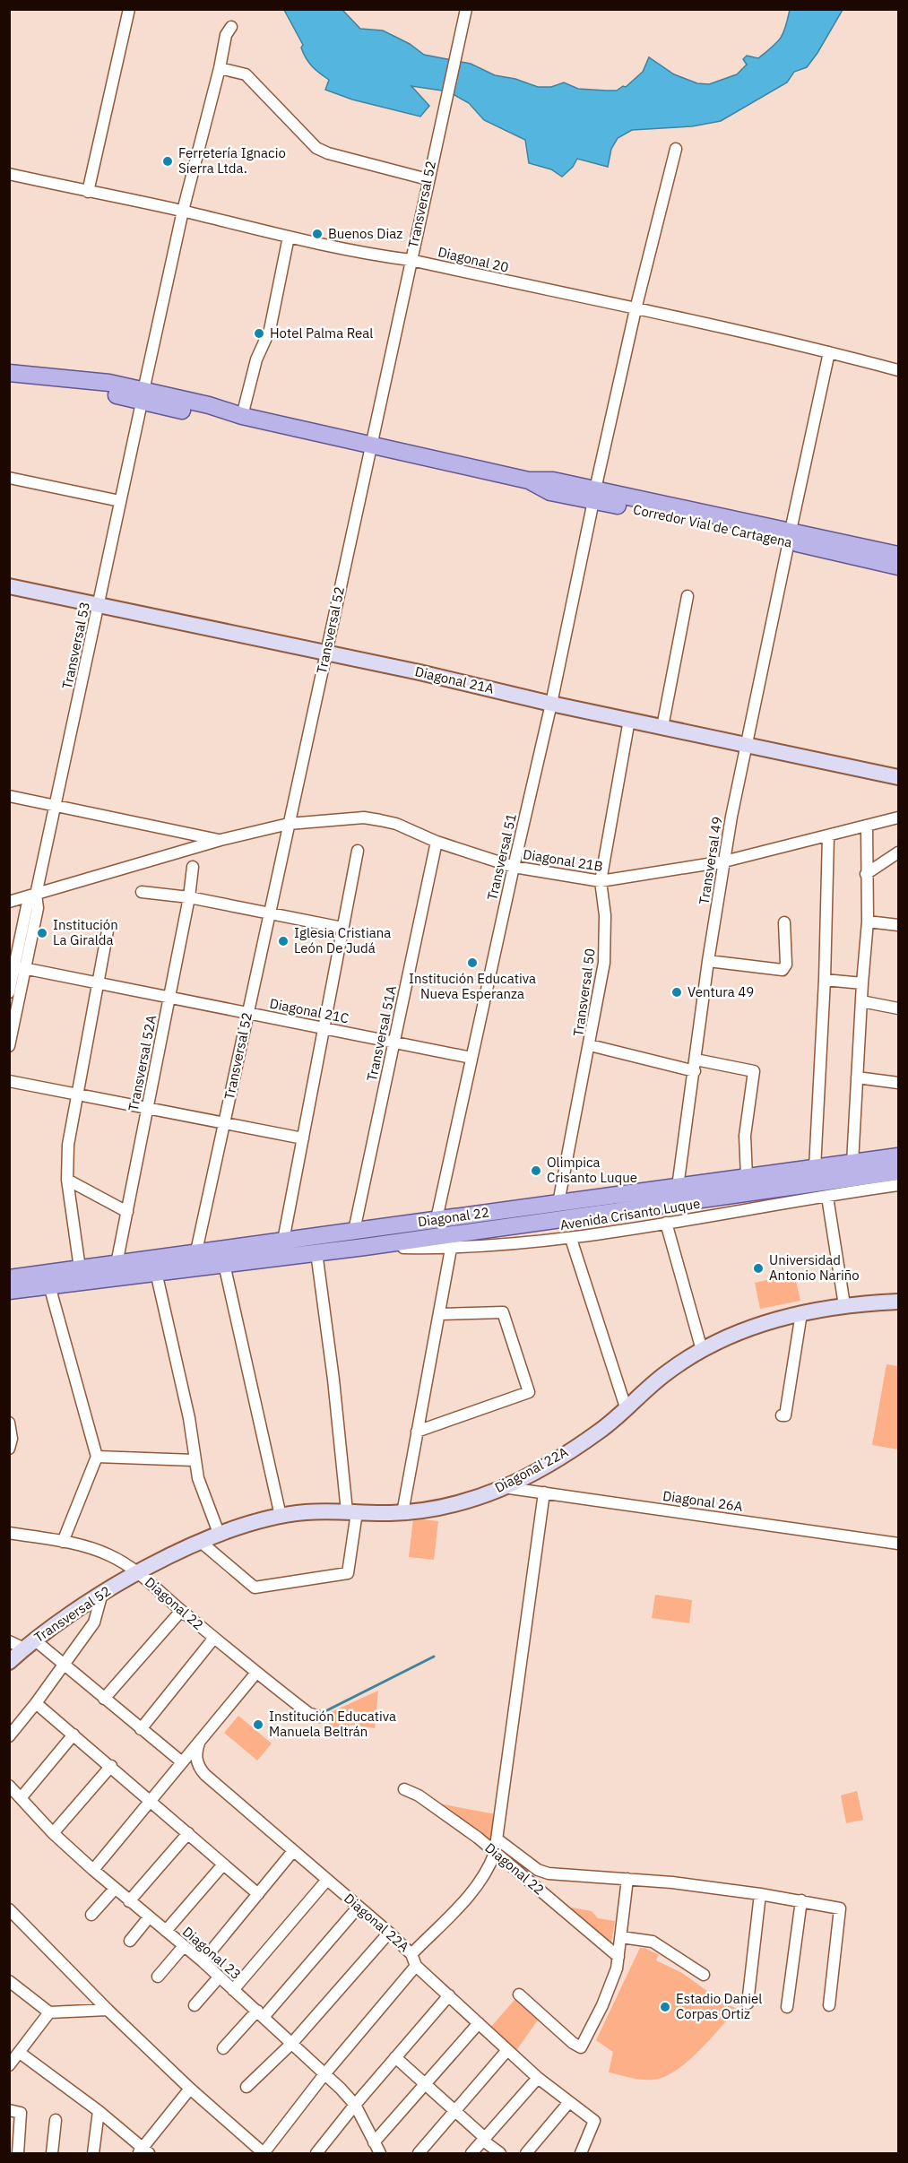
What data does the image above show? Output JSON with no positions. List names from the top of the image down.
{
  "streets": {
    "main road": ["Corredor Vial de Cartagena", "Diagonal 22"],
    "street": [
      "Transversal 52",
      "Diagonal 20",
      "Transversal 53",
      "Diagonal 21A",
      "Transversal 51",
      "Diagonal 21B",
      "Transversal 49",
      "Transversal 50",
      "Diagonal 21C",
      "Transversal 51A",
      "Transversal 52A",
      "Avenida Crisanto Luque",
      "Diagonal 22A",
      "Diagonal 26A",
      "Diagonal 23"
    ]
  },
  "crossings": [
    ["Transversal 52", "Diagonal 20"],
    ["Transversal 52", "Corredor Vial de Cartagena"],
    ["Transversal 52", "Diagonal 21A"],
    ["Transversal 52", "Diagonal 21B"],
    ["Transversal 52", "Diagonal 21C"],
    ["Transversal 52", "Diagonal 22"],
    ["Transversal 52", "Diagonal 22A"],
    ["Diagonal 20", "Transversal 53"],
    ["Diagonal 20", "Transversal 51"],
    ["Diagonal 20", "Transversal 49"],
    ["Corredor Vial de Cartagena", "Transversal 53"],
    ["Corredor Vial de Cartagena", "Transversal 51"],
    ["Corredor Vial de Cartagena", "Transversal 49"],
    ["Transversal 53", "Diagonal 21A"],
    ["Transversal 53", "Diagonal 21C"],
    ["Diagonal 21A", "Transversal 51"],
    ["Diagonal 21A", "Transversal 49"],
    ["Diagonal 21A", "Transversal 50"],
    ["Transversal 51", "Diagonal 21B"],
    ["Transversal 51", "Diagonal 21C"],
    ["Transversal 51", "Diagonal 22"],
    ["Diagonal 21B", "Transversal 49"],
    ["Diagonal 21B", "Transversal 50"],
    ["Diagonal 21B", "Transversal 51A"],
    ["Transversal 49", "Diagonal 22"],
    ["Transversal 50", "Diagonal 22"],
    ["Diagonal 21C", "Transversal 51A"],
    ["Diagonal 21C", "Transversal 52A"],
    ["Transversal 51A", "Diagonal 22"],
    ["Transversal 52A", "Diagonal 22"],
    ["Avenida Crisanto Luque", "Diagonal 22"],
    ["Diagonal 22", "Diagonal 22A"],
    ["Diagonal 22A", "Diagonal 26A"]
  ],
  "places": [
    "Ferretería Ignacio Sierra Ltda.",
    "Buenos Diaz",
    "Hotel Palma Real",
    "Institución La Giralda",
    "Iglesia Cristiana León De Judá",
    "Institución Educativa Nueva Esperanza",
    "Ventura 49",
    "Olimpica Crisanto Luque",
    "Universidad Antonio Nariño",
    "Institución Educativa Manuela Beltrán",
    "Estadio Daniel Corpas Ortiz"
  ]
}
